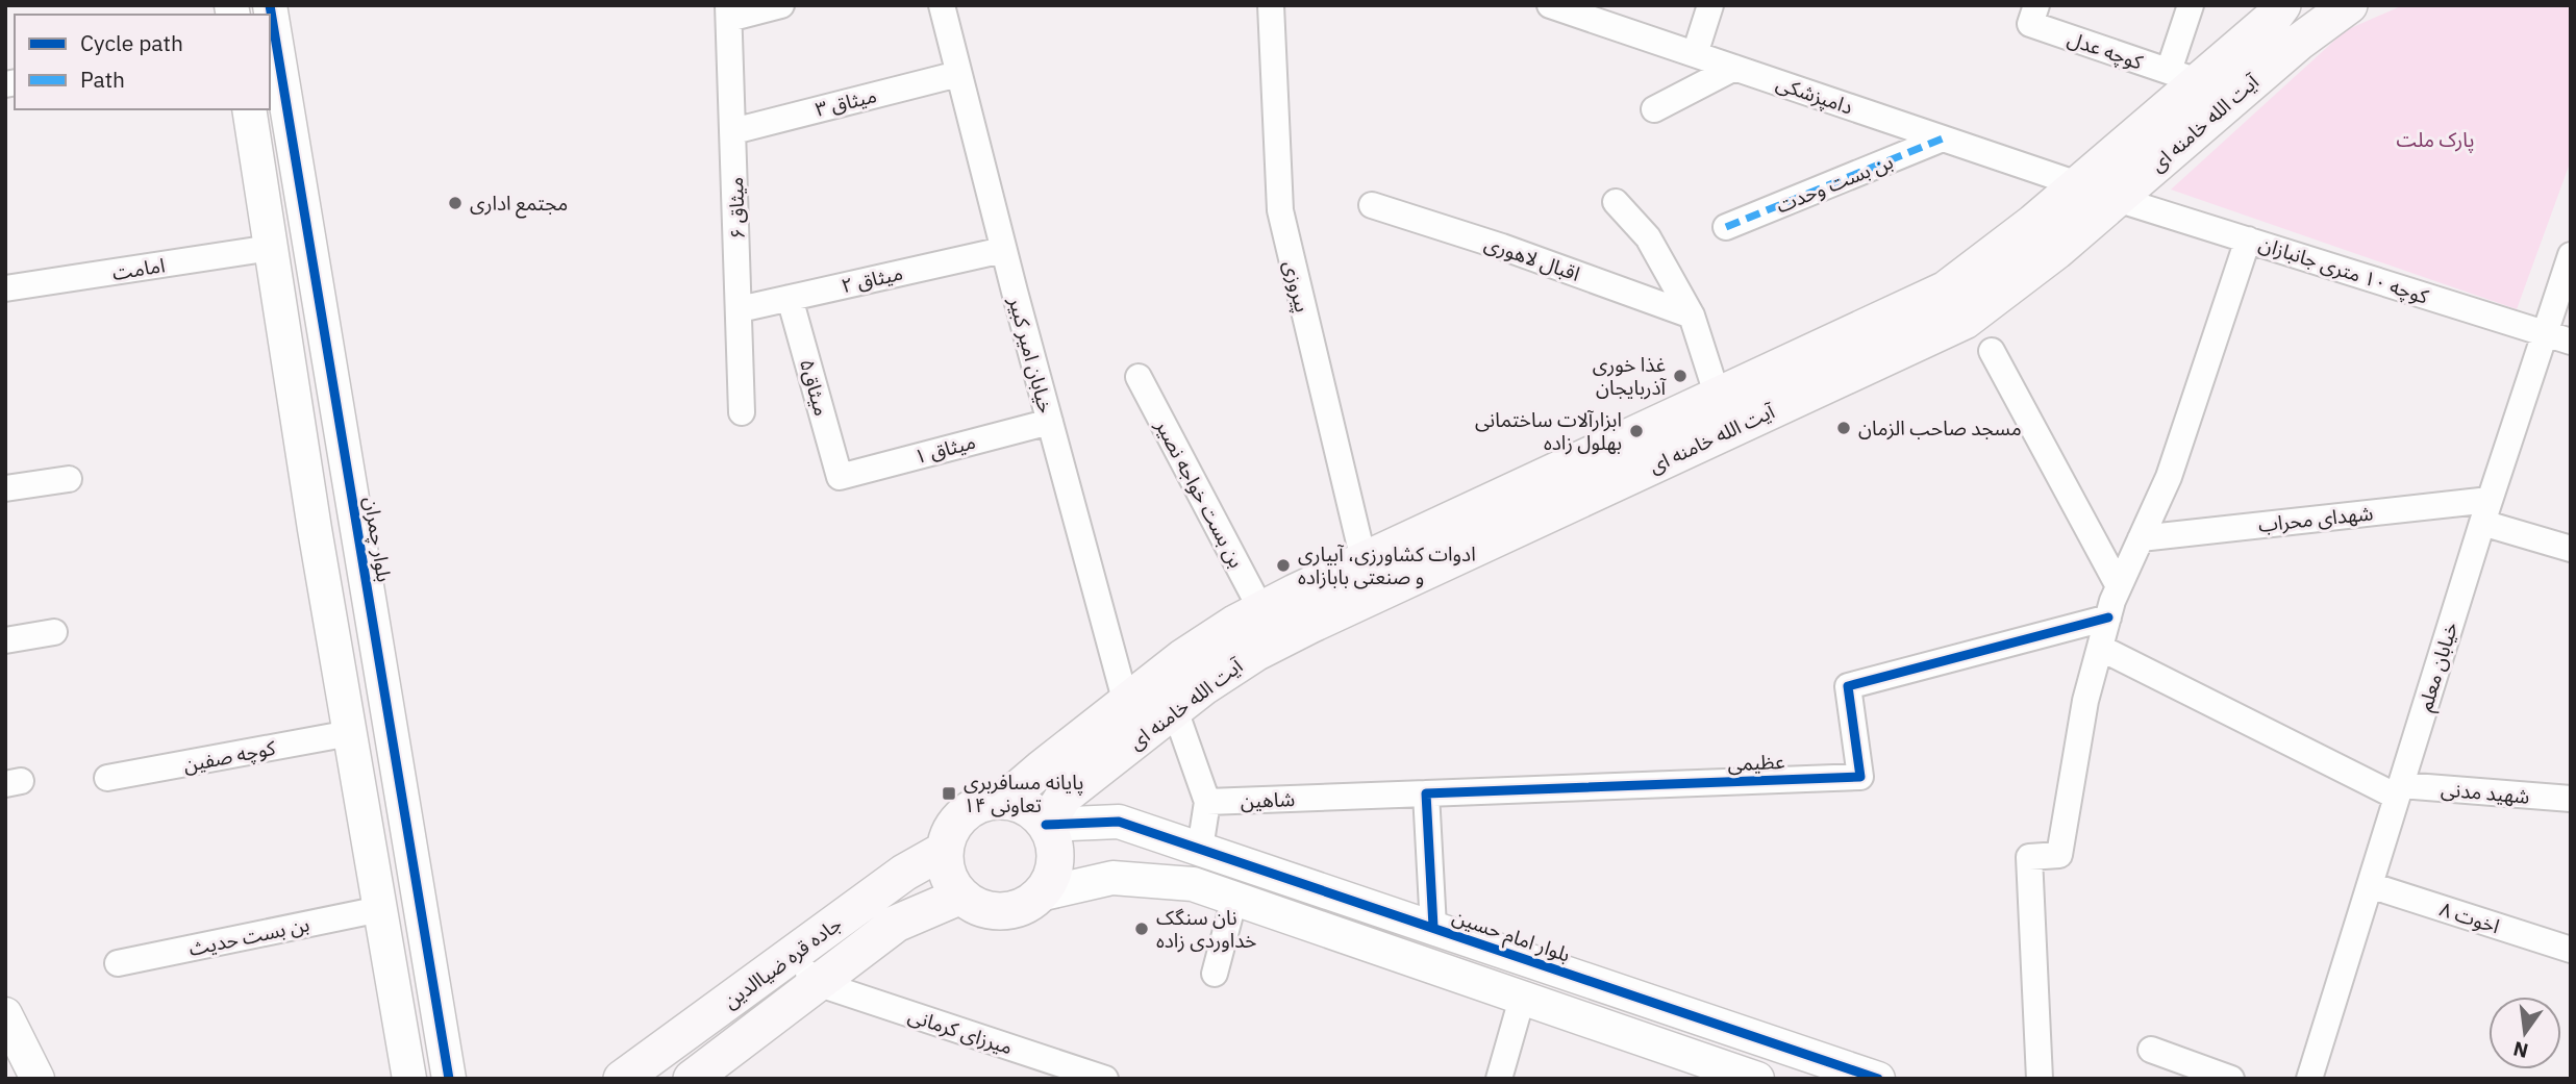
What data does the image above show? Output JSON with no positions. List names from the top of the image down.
{
  "streets": {
    "main road": ["آیت الله خامنه ای", "جاده قره ضیاالدین"],
    "street": [
      "کوچه عدل",
      "دامپزشکی",
      "میثاق ۳",
      "بن بست وحدت",
      "میثاق ۶",
      "اقبال لاهوری",
      "امامت",
      "کوچه ۱۰ متری جانبازان",
      "میثاق ۲",
      "پیروزی",
      "خیابان امیر کبیر",
      "میثاق۵",
      "میثاق ۱",
      "بن بست خواجه نصیر",
      "شهدای محراب",
      "بلوار چمران",
      "خیابان معلم",
      "کوچه صفین",
      "عظیمی",
      "شهید مدنی",
      "شاهین",
      "اخوت ۸",
      "بلوار امام حسین",
      "بن بست حدیث",
      "میرزای کرمانی"
    ]
  },
  "crossings": [
    ["کوچه عدل", "آیت الله خامنه ای"],
    ["دامپزشکی", "آیت الله خامنه ای"],
    ["دامپزشکی", "بن بست وحدت"],
    ["میثاق ۳", "میثاق ۶"],
    ["میثاق ۳", "خیابان امیر کبیر"],
    ["آیت الله خامنه ای", "کوچه ۱۰ متری جانبازان"],
    ["آیت الله خامنه ای", "پیروزی"],
    ["آیت الله خامنه ای", "خیابان امیر کبیر"],
    ["آیت الله خامنه ای", "بن بست خواجه نصیر"],
    ["آیت الله خامنه ای", "بلوار امام حسین"],
    ["آیت الله خامنه ای", "جاده قره ضیاالدین"],
    ["میثاق ۶", "میثاق ۲"],
    ["کوچه ۱۰ متری جانبازان", "خیابان معلم"],
    ["میثاق ۲", "خیابان امیر کبیر"],
    ["میثاق ۲", "میثاق۵"],
    ["خیابان امیر کبیر", "میثاق ۱"],
    ["میثاق۵", "میثاق ۱"],
    ["شهدای محراب", "خیابان معلم"],
    ["خیابان معلم", "شهید مدنی"],
    ["خیابان معلم", "اخوت ۸"],
    ["عظیمی", "شاهین"],
    ["بلوار امام حسین", "جاده قره ضیاالدین"],
    ["جاده قره ضیاالدین", "میرزای کرمانی"]
  ],
  "parks": ["پارک ملت"],
  "places": {
    "other": [
      "مجتمع اداری",
      "غذا خوری آذربایجان",
      "مسجد صاحب الزمان",
      "ابزارآلات ساختمانی بهلول زاده",
      "ادوات کشاورزی، آبیاری و صنعتی بابازاده",
      "نان سنگک خداوردی زاده"
    ],
    "transit": ["پایانه مسافربری تعاونی ۱۴"]
  },
  "legend": ["Cycle path", "Path"],
  "north": "bottom"
}
